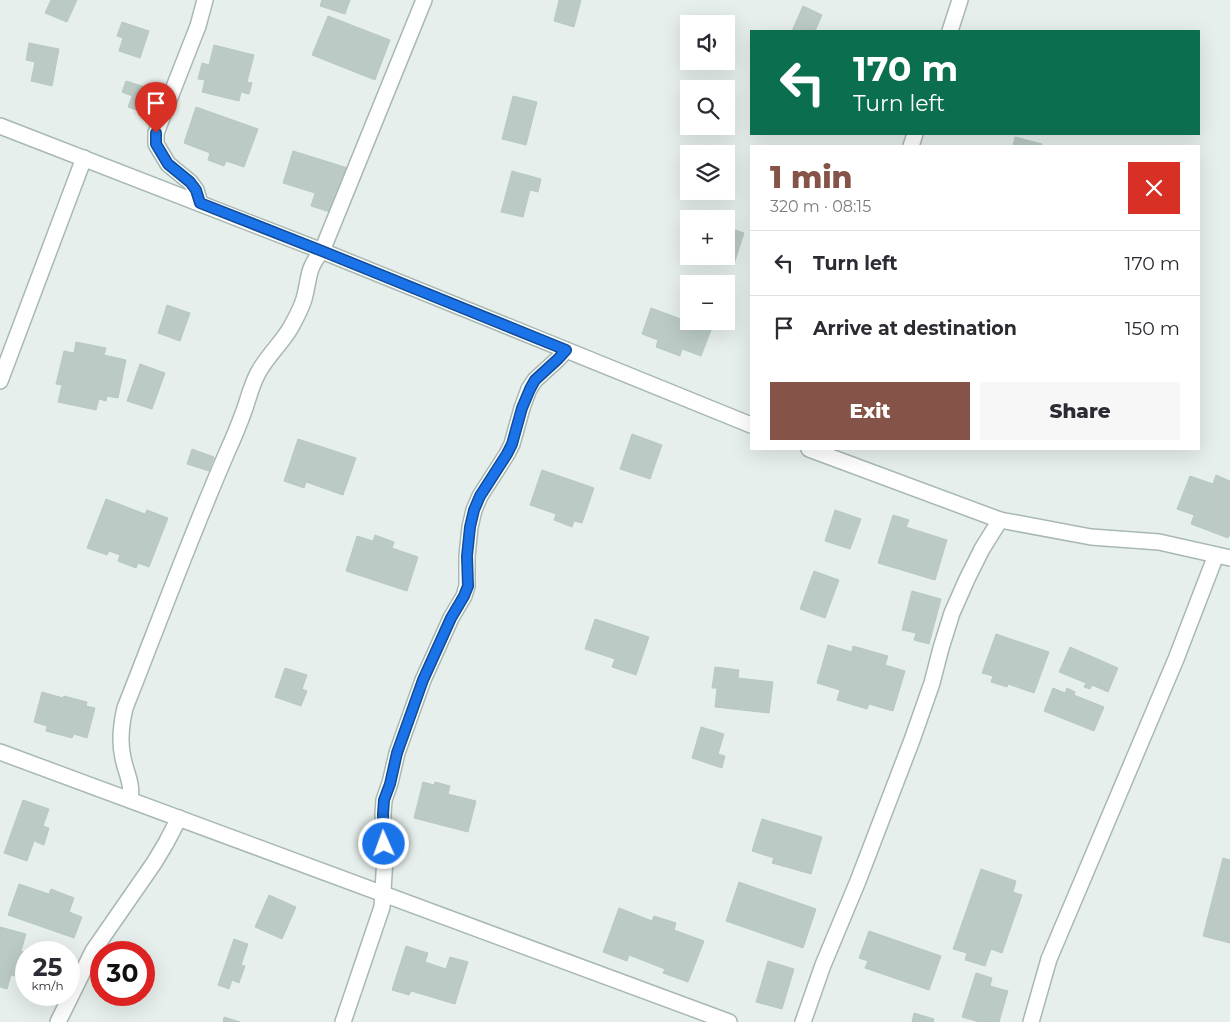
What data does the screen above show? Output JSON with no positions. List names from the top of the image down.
{
  "page": {
    "map_buttons": ["+", "−"],
    "turn": ["170 m", "Turn left"],
    "heading": ["1 min", "320 m · 08:15"],
    "list": [
      {
        "name": "Turn left",
        "value": "170 m"
      },
      {
        "name": "Arrive at destination",
        "value": "150 m"
      }
    ],
    "buttons": ["Exit", "Share"],
    "speed": "25 km/h",
    "limit": "30"
  }
}
